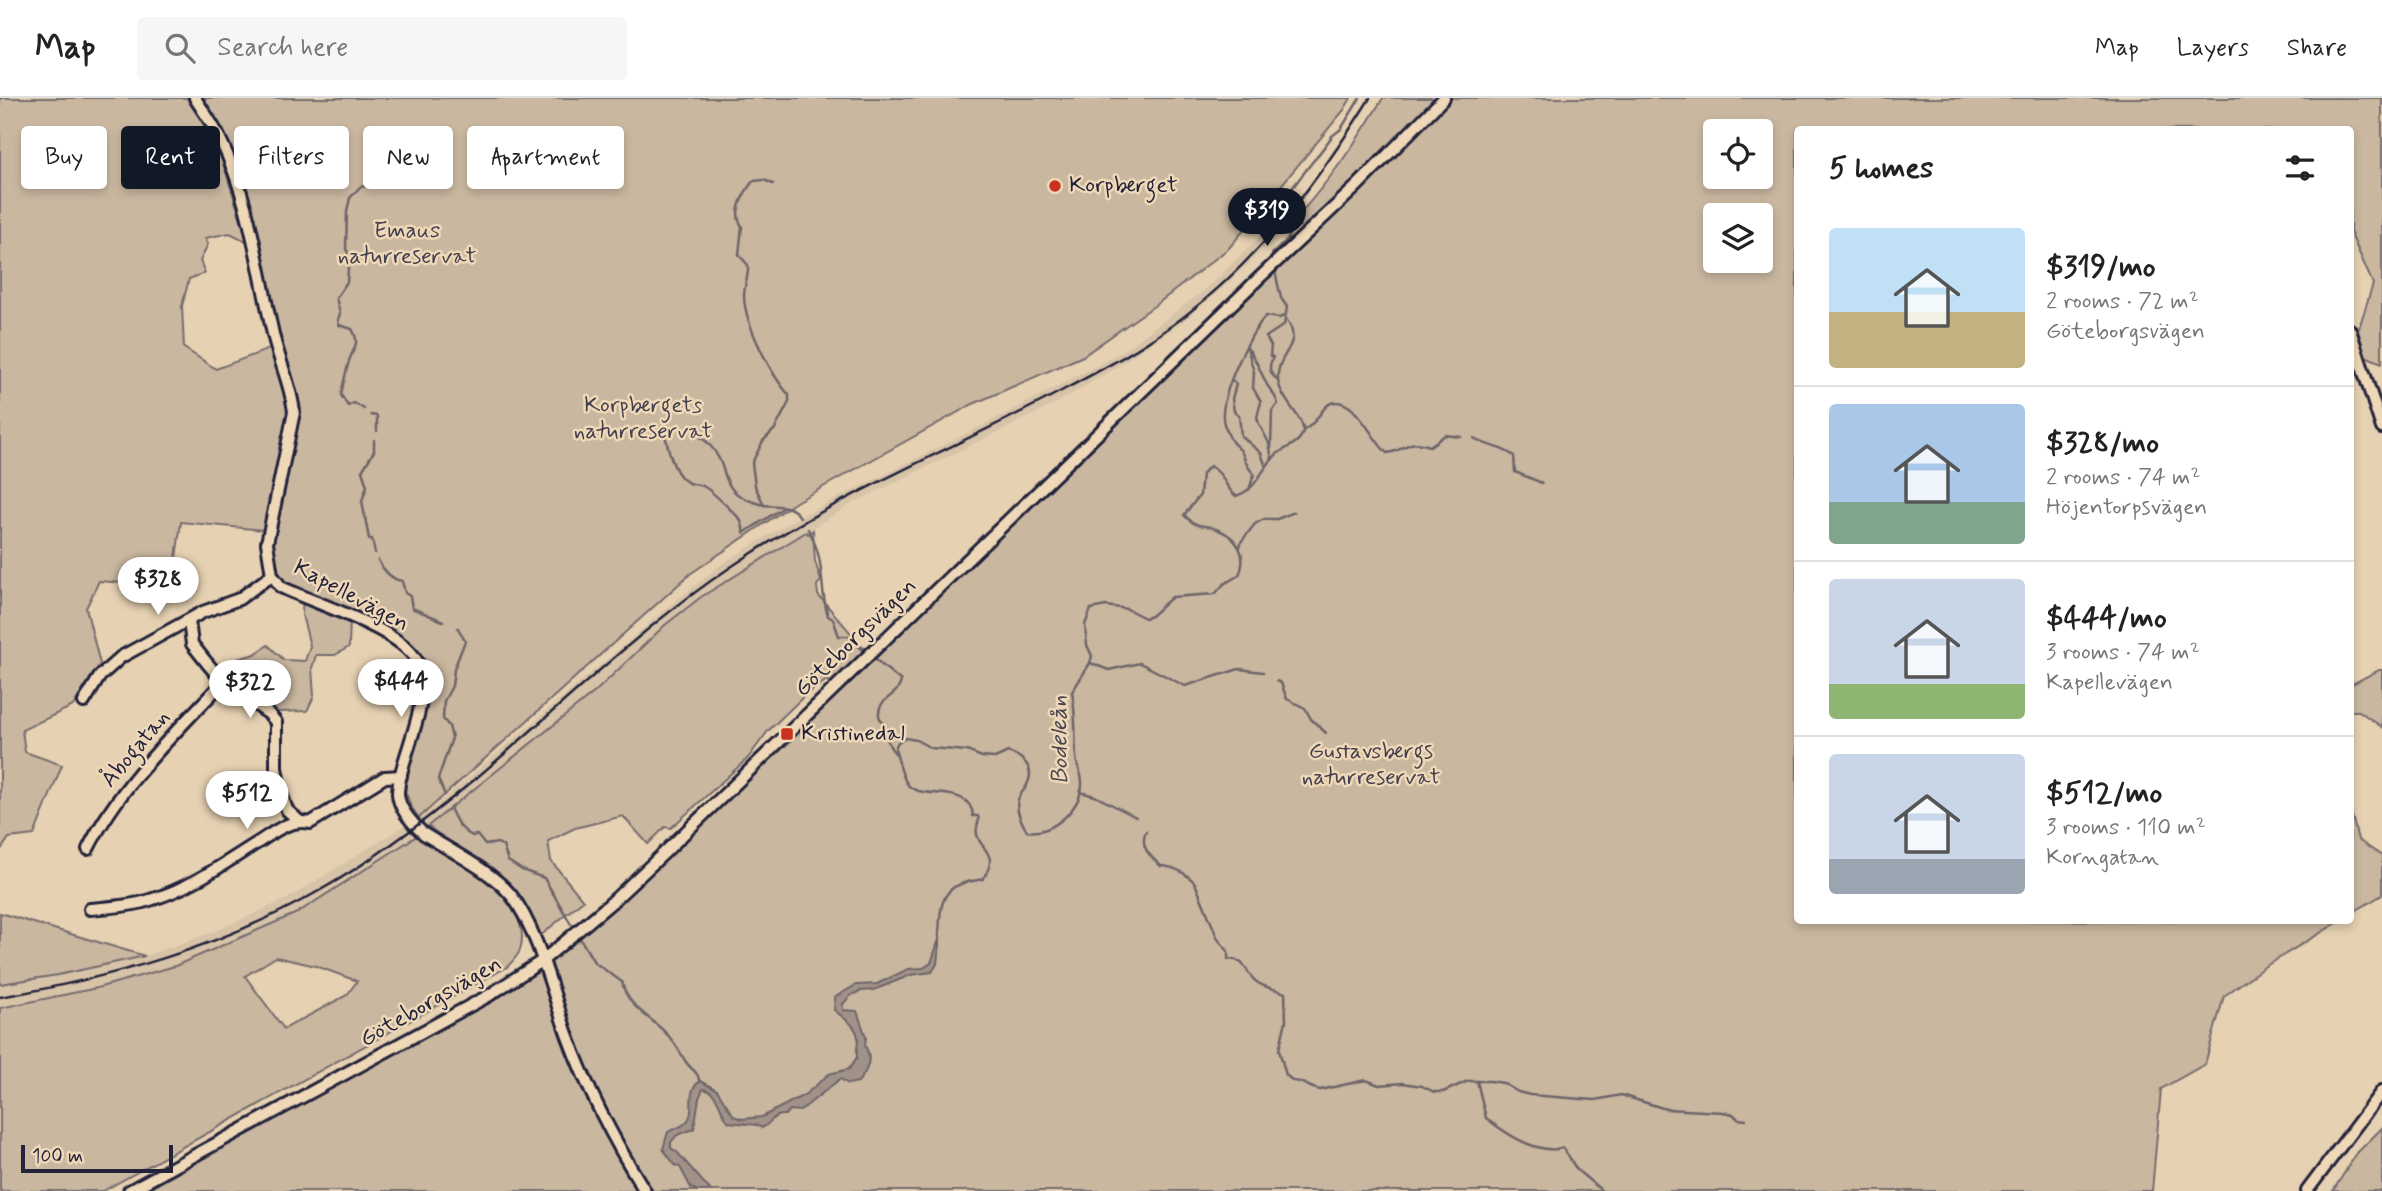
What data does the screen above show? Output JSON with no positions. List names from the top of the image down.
{
  "streets": {
    "street": ["Kapellevägen", "Göteborgsvägen", "Åbogatan"]
  },
  "crossings": [
    ["Kapellevägen", "Göteborgsvägen"]
  ],
  "water": ["Bodeleån"],
  "parks": ["Emaus naturreservat", "Korpbergets naturreservat", "Gustavsbergs naturreservat"],
  "places": {
    "other": ["Korpberget"],
    "transit": ["Kristinedal"]
  },
  "scale_bar": "100 m",
  "page": {
    "header": "Map",
    "search": "Search here",
    "nav": ["Map", "Layers", "Share"],
    "chip": [
      "Buy",
      "Rent",
      "Filters",
      "New",
      "Apartment"
    ],
    "heading": "5 homes",
    "price": [
      "$319",
      "$328",
      "$444",
      "$322",
      "$512"
    ],
    "list": [
      {
        "name": "$319/mo",
        "note": "2 rooms · 72 m² · Göteborgsvägen"
      },
      {
        "name": "$328/mo",
        "note": "2 rooms · 74 m² · Höjentorpsvägen"
      },
      {
        "name": "$444/mo",
        "note": "3 rooms · 74 m² · Kapellevägen"
      },
      {
        "name": "$512/mo",
        "note": "3 rooms · 110 m² · Korngatan"
      }
    ],
    "scale": "100 m"
  }
}
